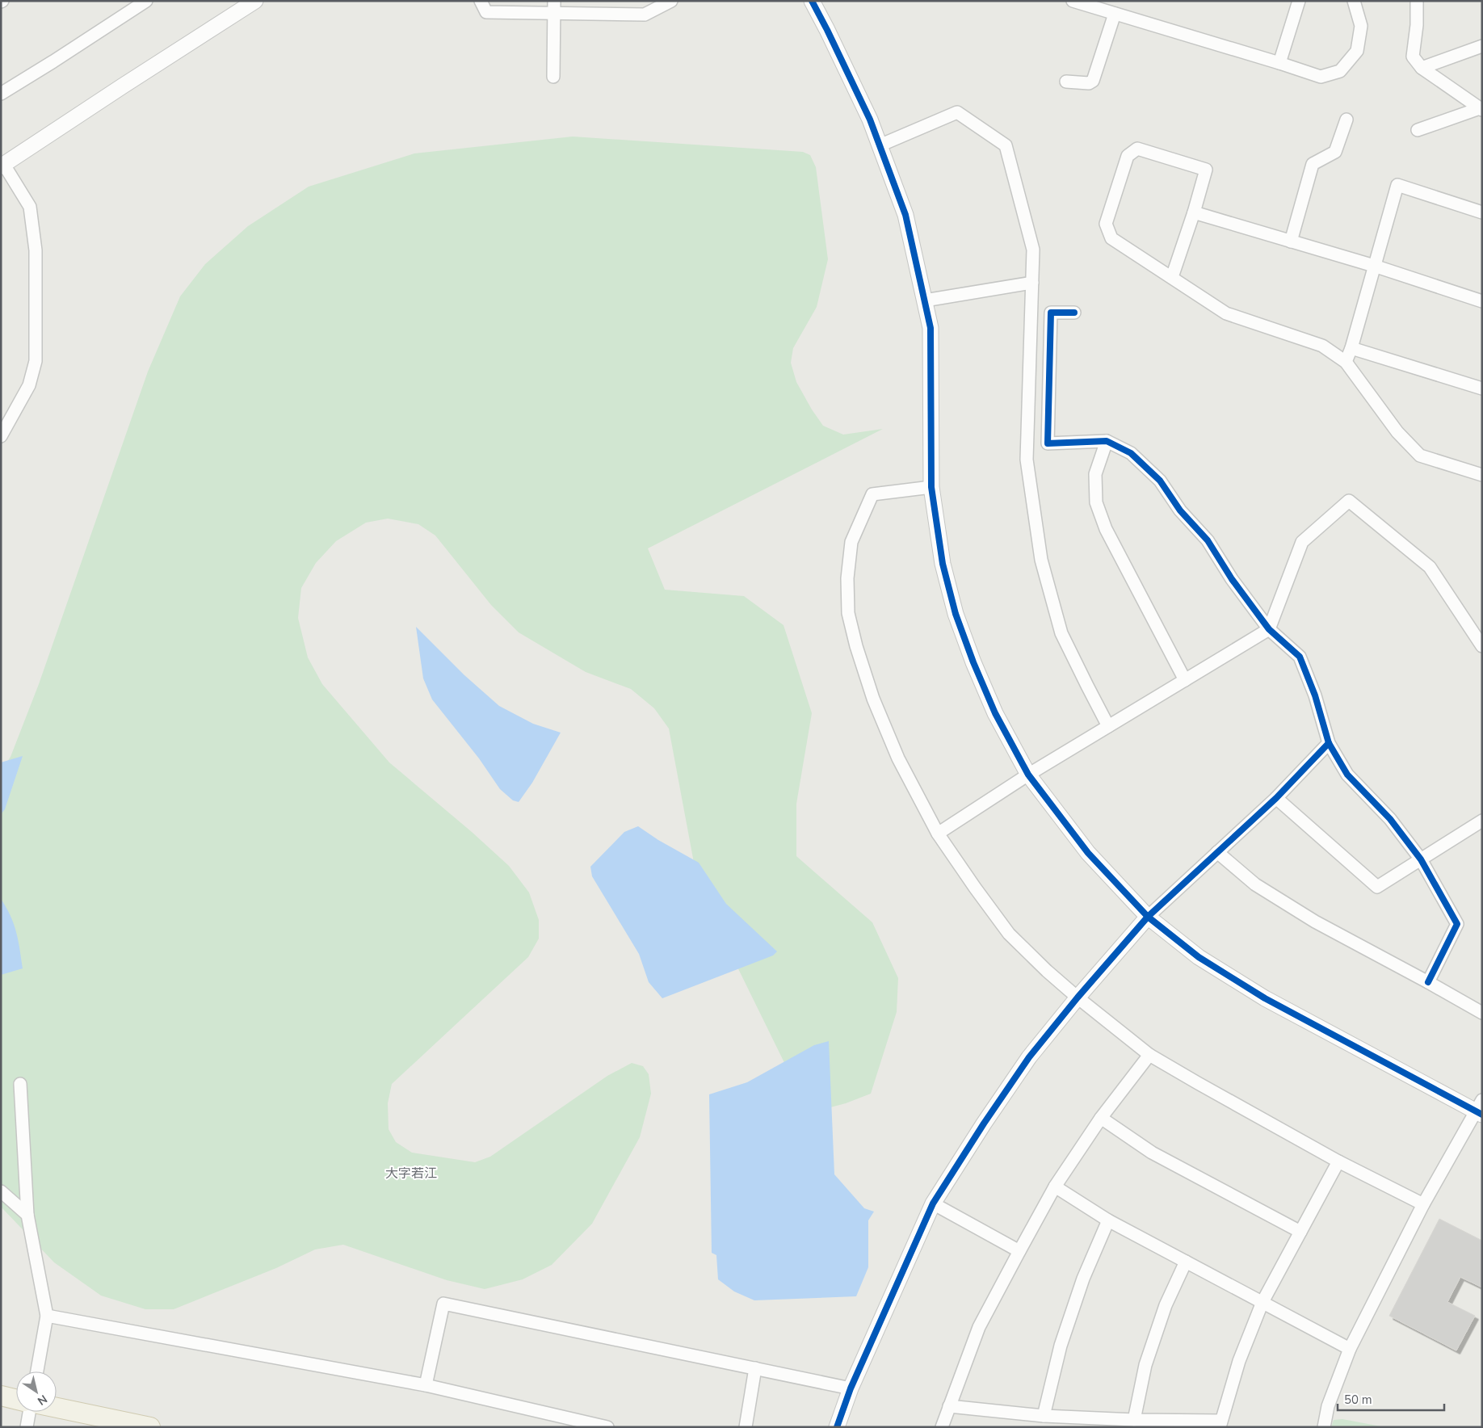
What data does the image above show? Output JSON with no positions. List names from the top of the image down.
{
  "districts": ["大字若江"],
  "scale_bar": "50 m",
  "north": "bottom right"
}
